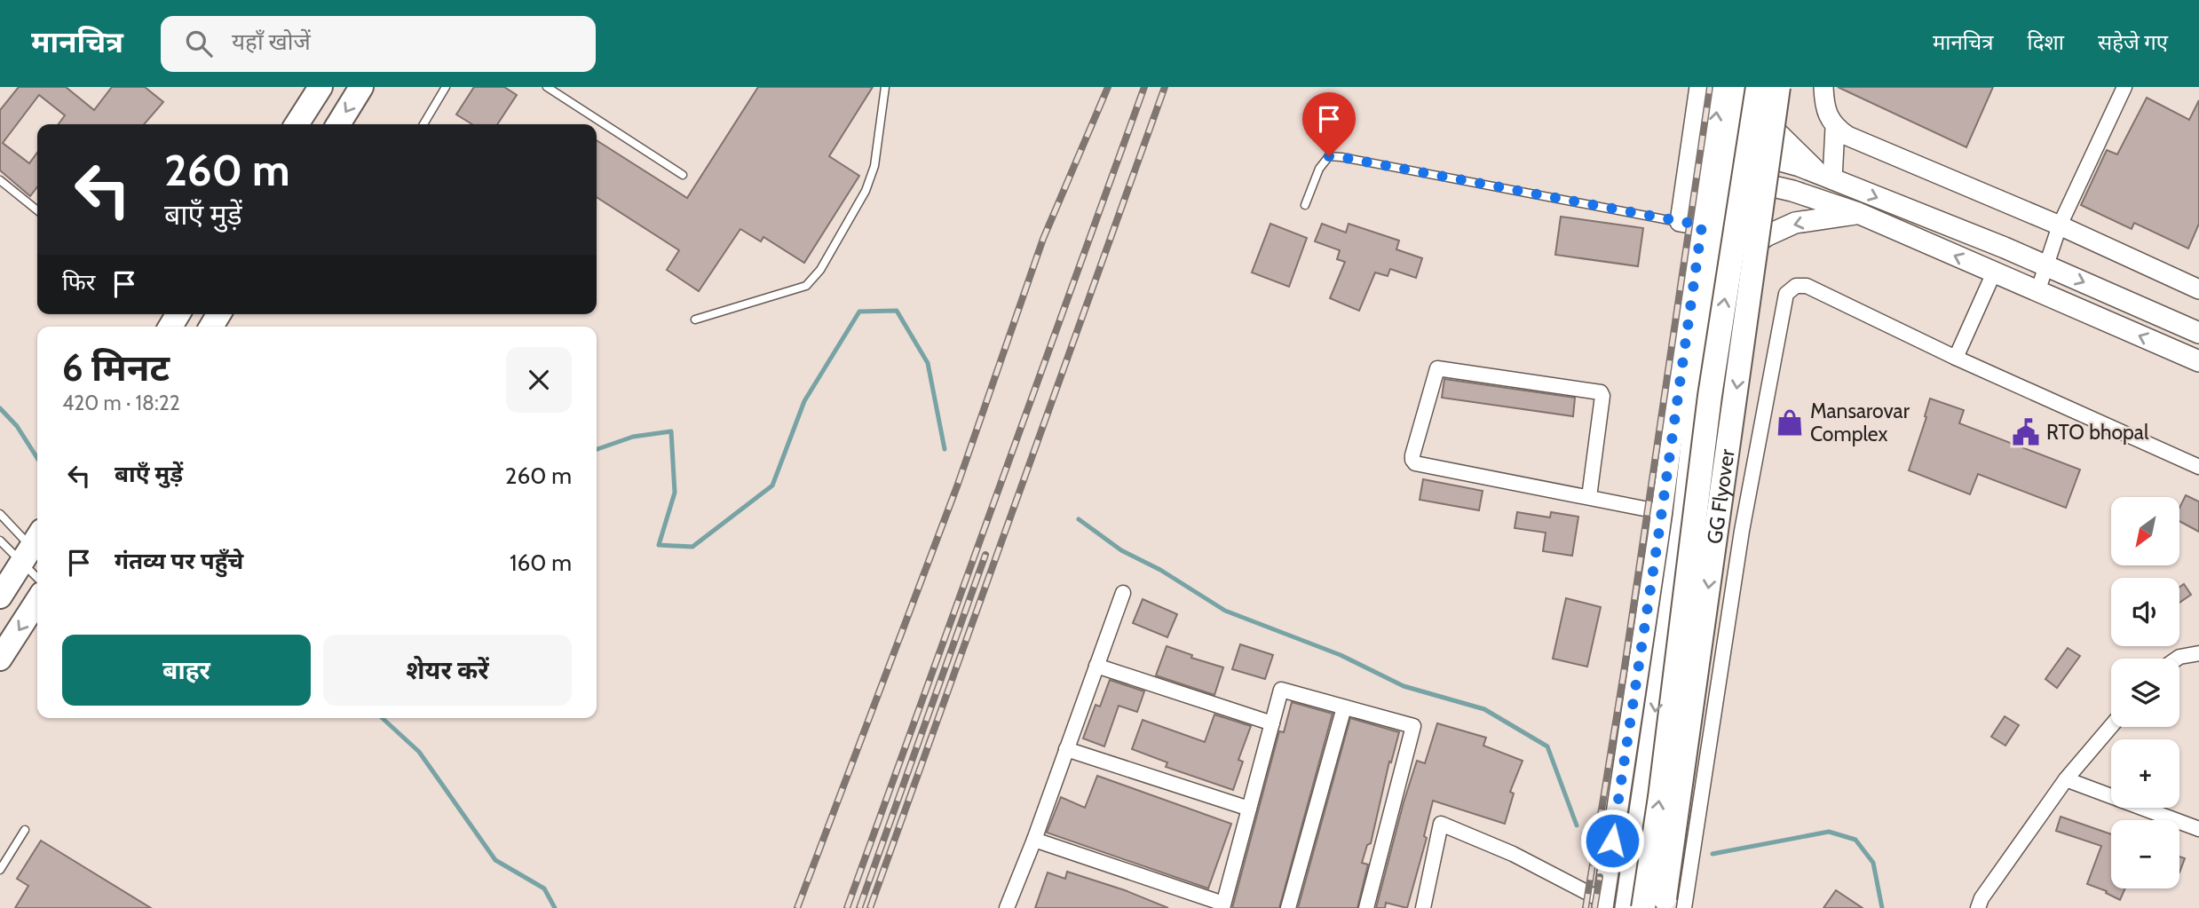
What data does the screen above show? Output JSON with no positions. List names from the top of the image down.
{
  "streets": {
    "main road": ["GG Flyover"]
  },
  "places": {
    "shop": ["Mansarovar Complex"],
    "public building": ["RTO bhopal"]
  },
  "north": "bottom left",
  "page": {
    "header": "मानचित्र",
    "search": "यहाँ खोजें",
    "nav": ["मानचित्र", "दिशा", "सहेजे गए"],
    "turn": ["260 m", "बाएँ मुड़ें"],
    "then": "फिर",
    "heading": ["6 मिनट", "420 m · 18:22"],
    "list": [
      {
        "name": "बाएँ मुड़ें",
        "value": "260 m"
      },
      {
        "name": "गंतव्य पर पहुँचे",
        "value": "160 m"
      }
    ],
    "map_buttons": ["+", "−"],
    "buttons": ["बाहर", "शेयर करें"]
  }
}
